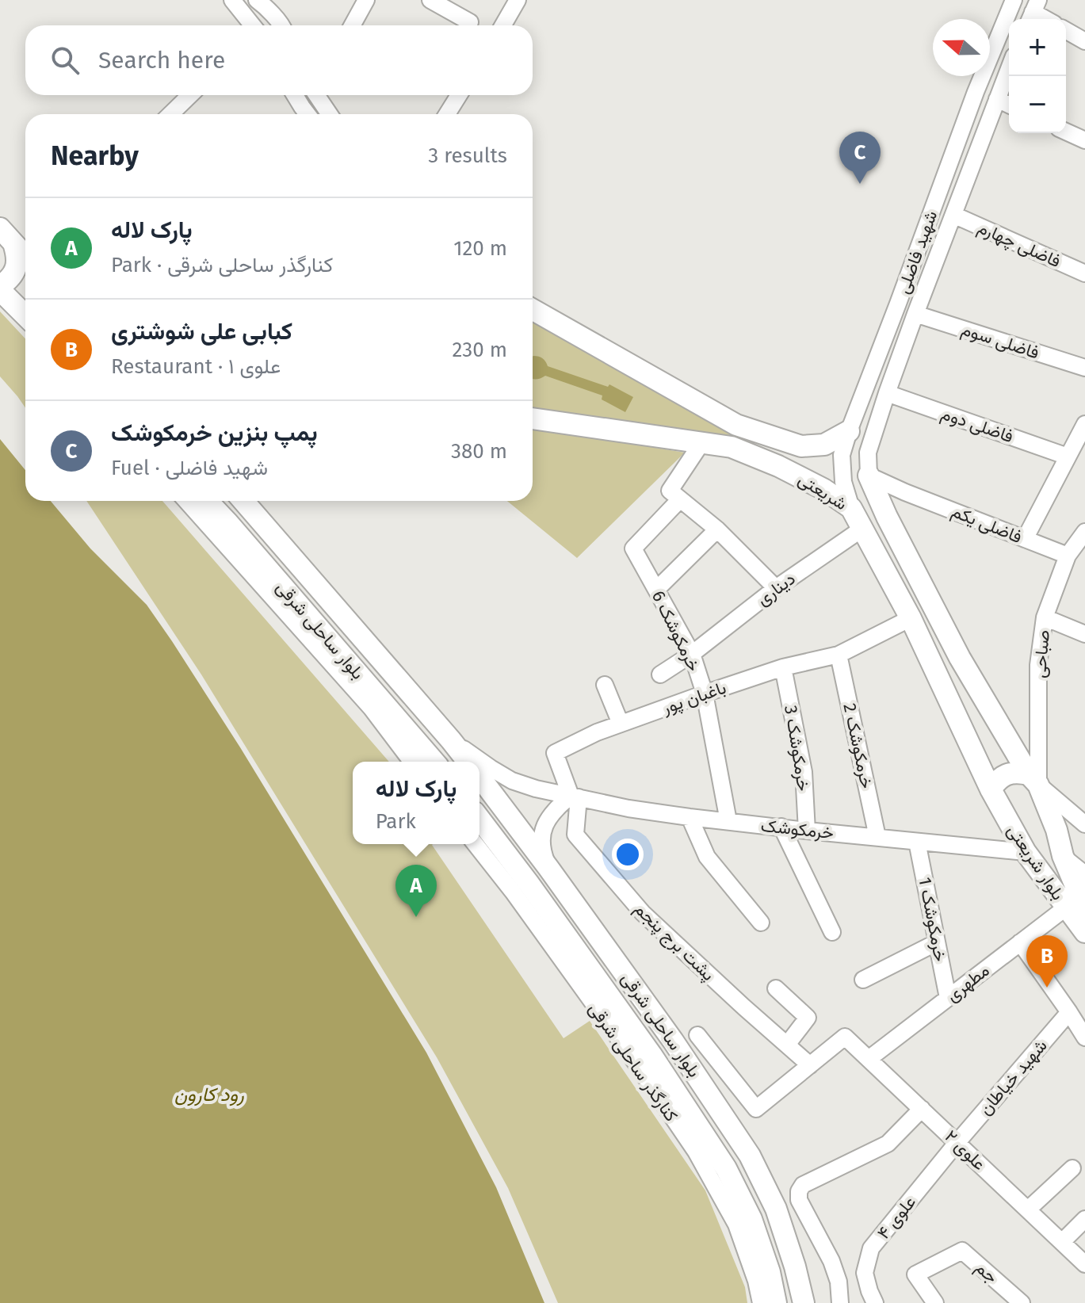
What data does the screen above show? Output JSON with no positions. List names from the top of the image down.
{
  "streets": {
    "main road": ["شریعتی", "بلوار ساحلی شرقی", "بلوار شریعتی"],
    "street": [
      "فاضلی چهارم",
      "شهید فاضلی",
      "فاضلی سوم",
      "فاضلی دوم",
      "فاضلی یکم",
      "دیناری",
      "خرمکوشک 6",
      "صباحی",
      "باغبان پور",
      "خرمکوشک 2",
      "خرمکوشک 3",
      "خرمکوشک",
      "خرمکوشک 1",
      "پشت برج پنجم",
      "مطهری",
      "کنارگذر ساحلی شرقی",
      "شهید خیاطان",
      "علوی ۲",
      "علوی ۴",
      "جم"
    ]
  },
  "crossings": [
    ["فاضلی چهارم", "شهید فاضلی"],
    ["شهید فاضلی", "فاضلی سوم"],
    ["شهید فاضلی", "فاضلی دوم"],
    ["شهید فاضلی", "شریعتی"],
    ["شهید فاضلی", "فاضلی یکم"],
    ["شریعتی", "فاضلی یکم"],
    ["شریعتی", "دیناری"],
    ["شریعتی", "صباحی"],
    ["شریعتی", "باغبان پور"],
    ["شریعتی", "بلوار شریعتی"],
    ["فاضلی یکم", "صباحی"],
    ["دیناری", "خرمکوشک 6"],
    ["بلوار ساحلی شرقی", "خرمکوشک"],
    ["خرمکوشک 6", "باغبان پور"],
    ["خرمکوشک 6", "خرمکوشک"],
    ["صباحی", "بلوار شریعتی"],
    ["باغبان پور", "خرمکوشک 2"],
    ["باغبان پور", "خرمکوشک 3"],
    ["باغبان پور", "خرمکوشک"],
    ["باغبان پور", "پشت برج پنجم"],
    ["خرمکوشک 2", "خرمکوشک"],
    ["خرمکوشک 3", "خرمکوشک"],
    ["خرمکوشک", "بلوار شریعتی"],
    ["خرمکوشک", "خرمکوشک 1"],
    ["خرمکوشک", "پشت برج پنجم"],
    ["بلوار شریعتی", "مطهری"],
    ["خرمکوشک 1", "مطهری"],
    ["پشت برج پنجم", "علوی ۲"],
    ["مطهری", "علوی ۲"],
    ["شهید خیاطان", "علوی ۲"],
    ["شهید خیاطان", "علوی ۴"],
    ["علوی ۲", "علوی ۴"]
  ],
  "water": ["رود کارون"],
  "north": "left",
  "page": {
    "map_buttons": ["+", "−"],
    "search": "Search here",
    "heading": ["Nearby", "3 results"],
    "pins": ["C", "A", "B"],
    "list": [
      {
        "mark": "A",
        "name": "پارک لاله",
        "note": "Park · کنارگذر ساحلی شرقی",
        "value": "120 m"
      },
      {
        "mark": "B",
        "name": "کبابی علی شوشتری",
        "note": "Restaurant · علوی ۱",
        "value": "230 m"
      },
      {
        "mark": "C",
        "name": "پمپ بنزین خرمکوشک",
        "note": "Fuel · شهید فاضلی",
        "value": "380 m"
      }
    ],
    "popup": ["پارک لاله", "Park"]
  }
}
